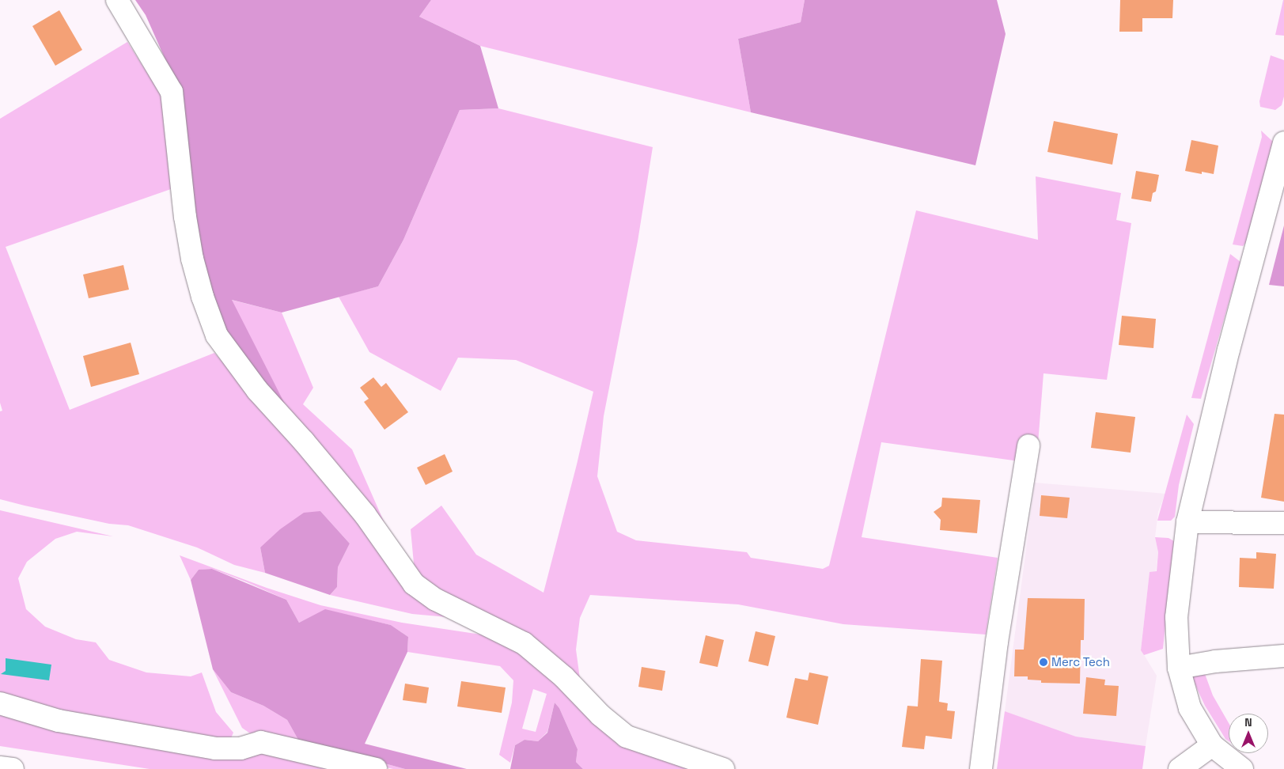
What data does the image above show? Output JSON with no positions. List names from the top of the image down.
{
  "places": ["Merc Tech"],
  "north": "top"
}
